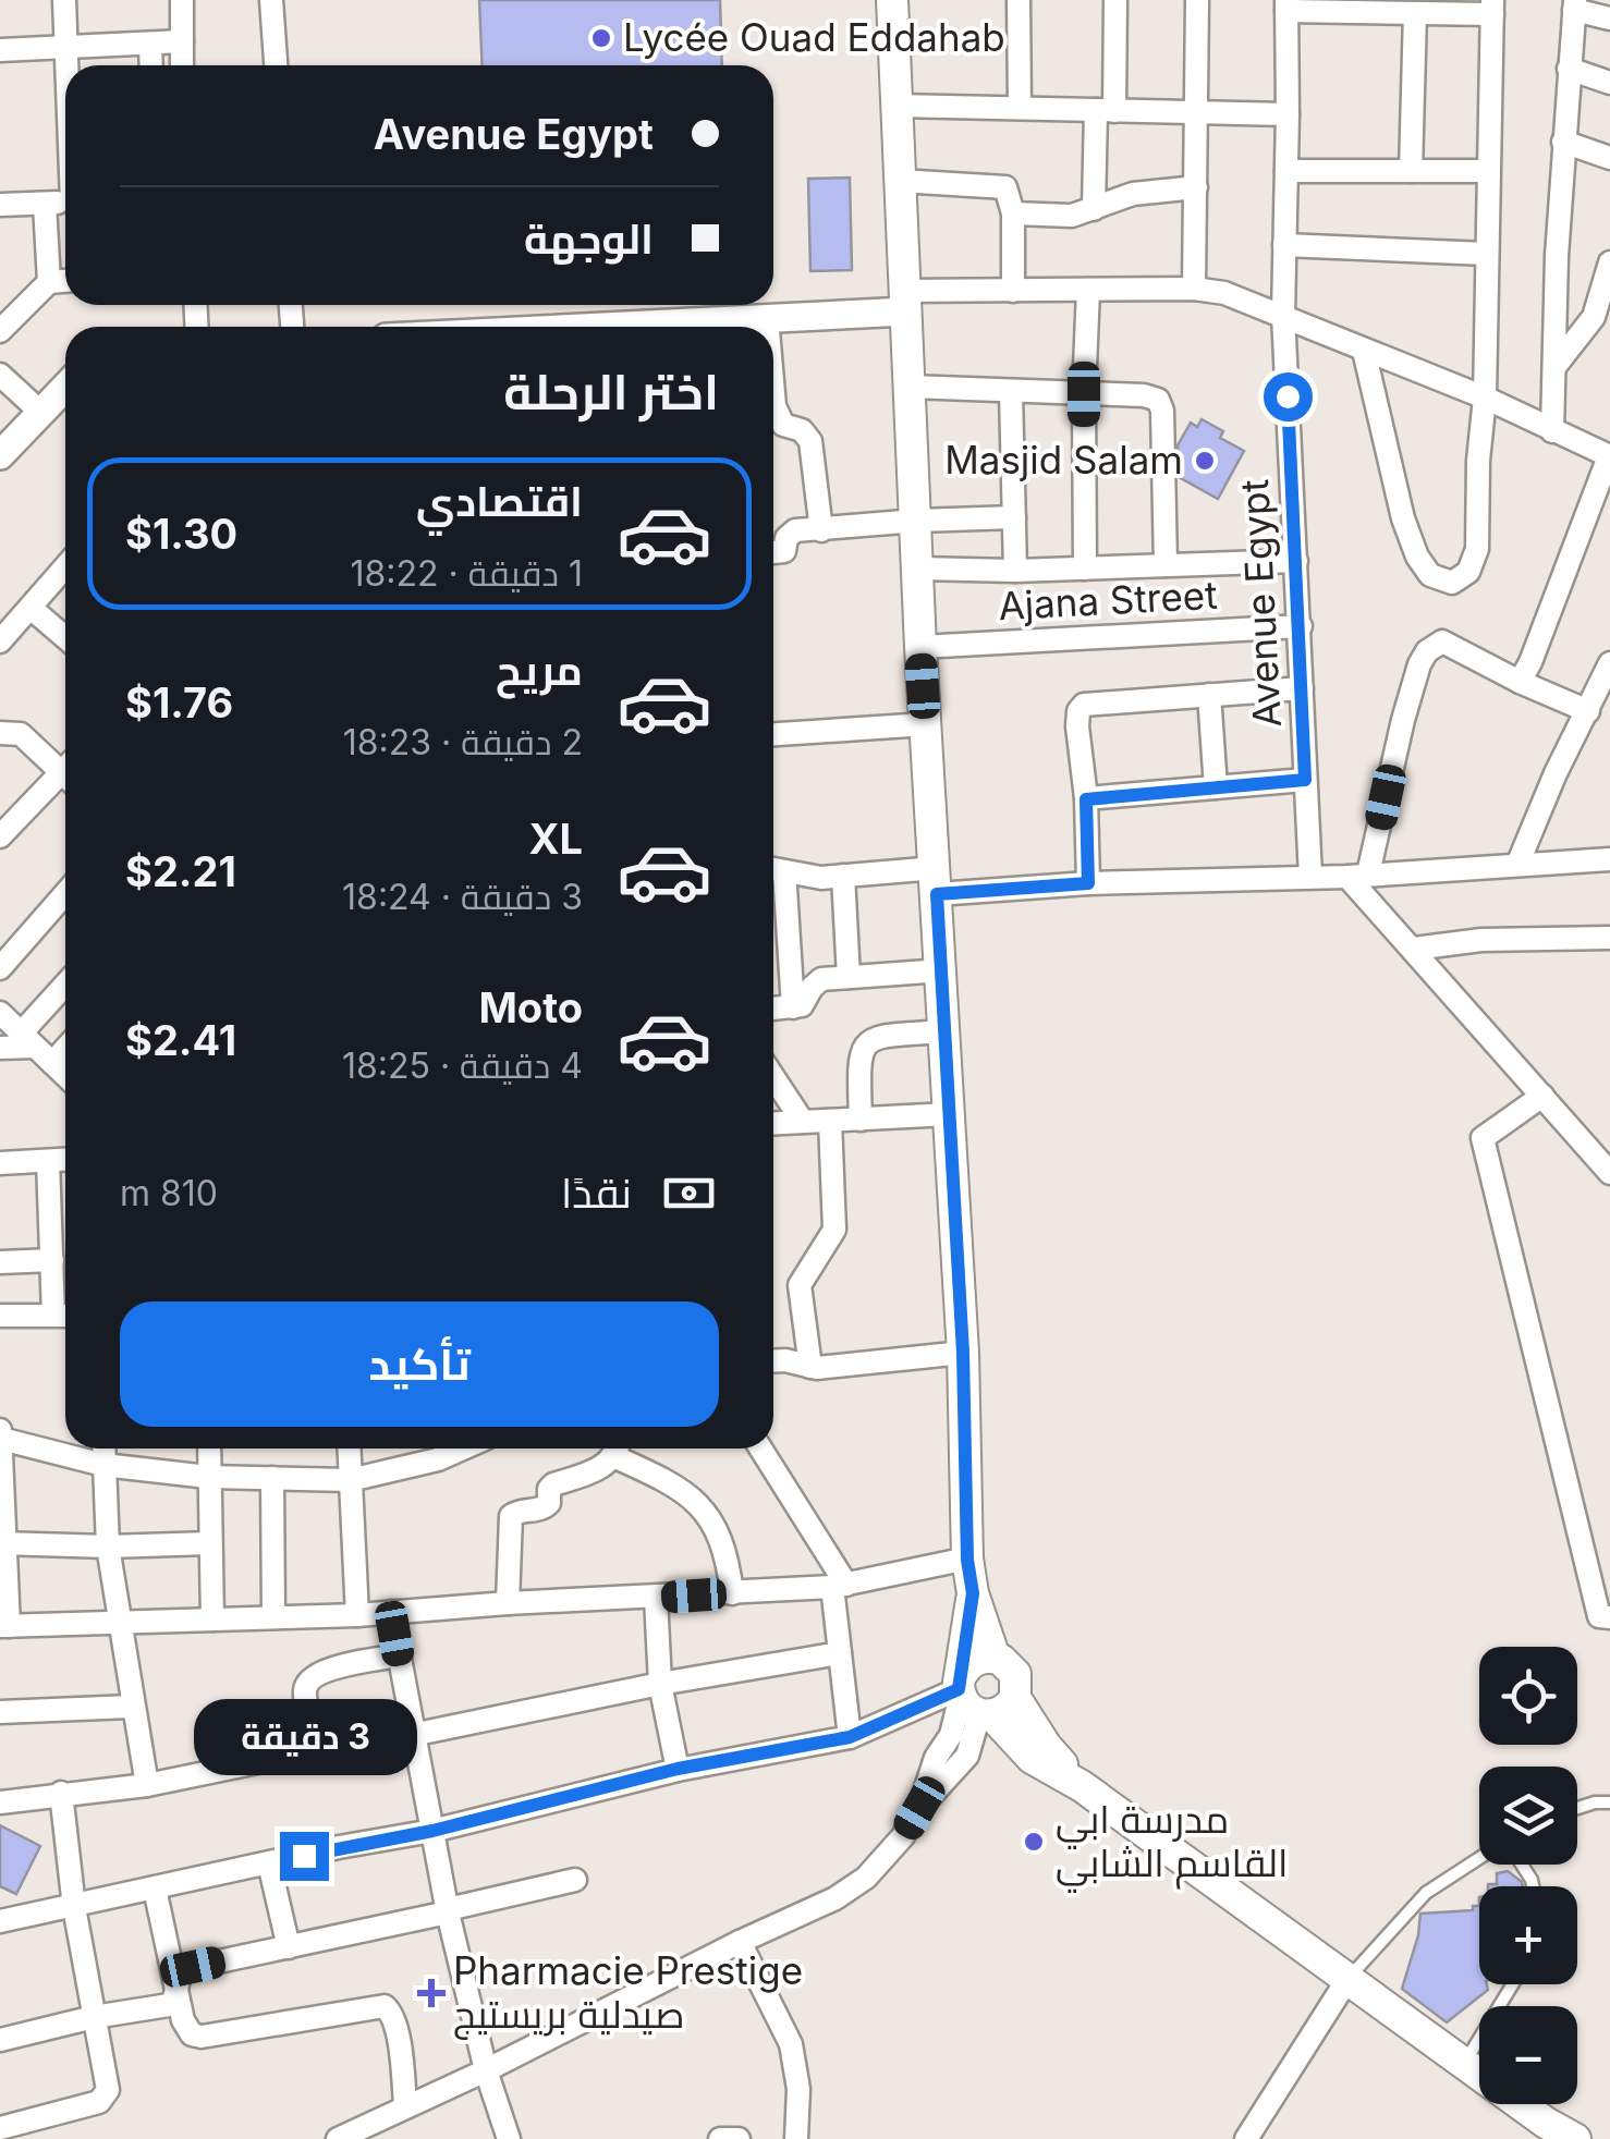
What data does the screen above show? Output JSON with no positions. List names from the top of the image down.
{
  "streets": {
    "street": ["Ajana Street", "Avenue Egypt"]
  },
  "crossings": [
    ["Ajana Street", "Avenue Egypt"]
  ],
  "places": {
    "other": ["Lycée Ouad Eddahab", "Masjid Salam", "مدرسة ابي القاسم الشابي"],
    "health": ["Pharmacie Prestige صيدلية بريستيج"]
  },
  "page": {
    "banner": ["Avenue Egypt", "الوجهة"],
    "heading": "اختر الرحلة",
    "list": [
      {
        "name": "اقتصادي",
        "note": "1 دقيقة · 18:22",
        "value": "$1.30"
      },
      {
        "name": "مريح",
        "note": "2 دقيقة · 18:23",
        "value": "$1.76"
      },
      {
        "name": "XL",
        "note": "3 دقيقة · 18:24",
        "value": "$2.21"
      },
      {
        "name": "Moto",
        "note": "4 دقيقة · 18:25",
        "value": "$2.41"
      }
    ],
    "pay": ["نقدًا", "810 m"],
    "buttons": "تأكيد",
    "map_buttons": ["+", "−"],
    "bubble": "3 دقيقة"
  }
}
